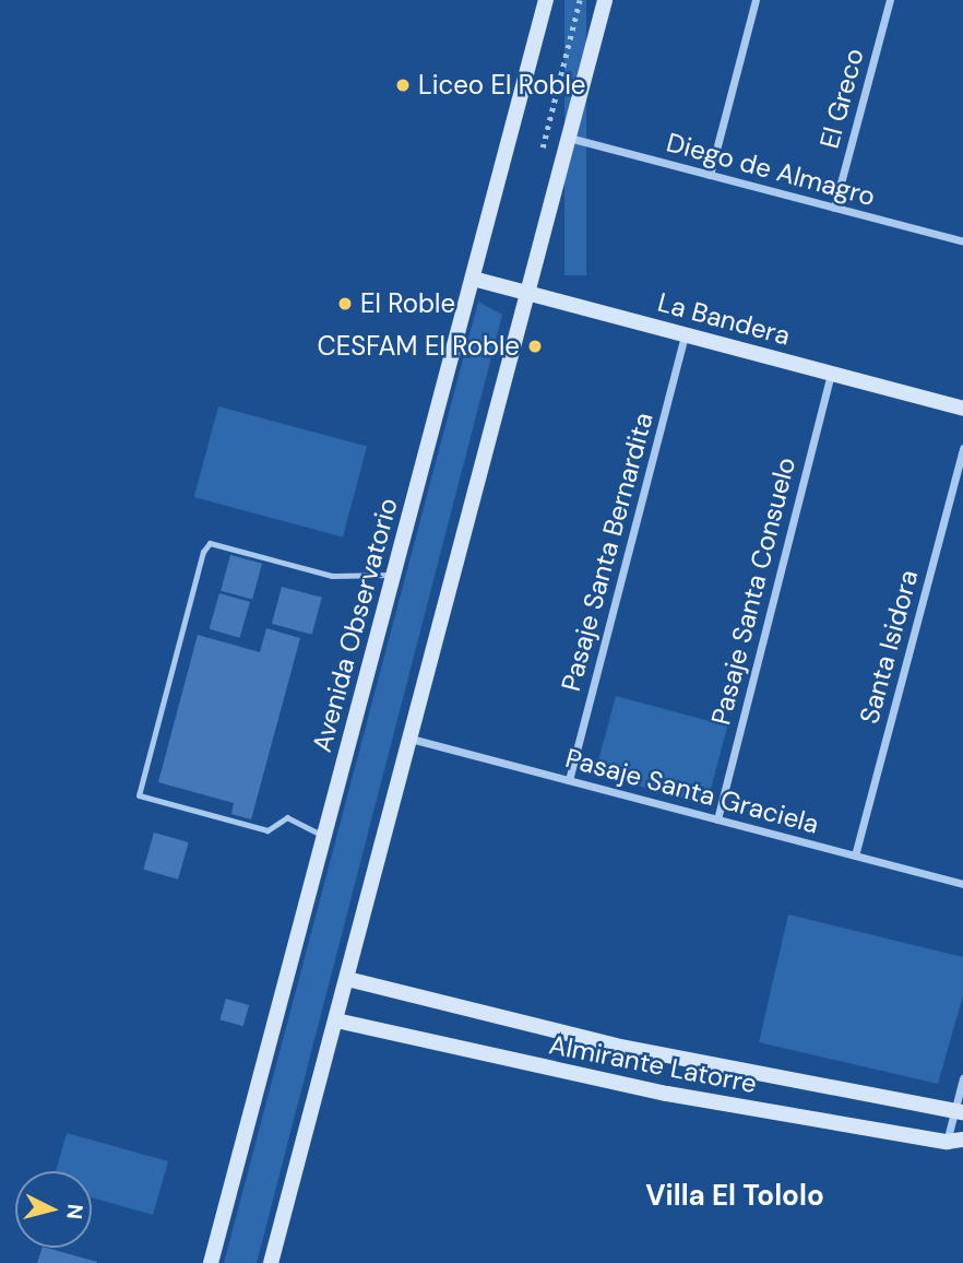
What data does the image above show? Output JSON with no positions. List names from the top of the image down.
{
  "streets": {
    "main road": ["La Bandera", "Avenida Observatorio", "Almirante Latorre"],
    "street": [
      "El Greco",
      "Diego de Almagro",
      "Pasaje Santa Bernardita",
      "Pasaje Santa Consuelo",
      "Santa Isidora",
      "Pasaje Santa Graciela"
    ]
  },
  "crossings": [
    ["El Greco", "Diego de Almagro"],
    ["La Bandera", "Pasaje Santa Bernardita"],
    ["La Bandera", "Pasaje Santa Consuelo"],
    ["La Bandera", "Avenida Observatorio"],
    ["Pasaje Santa Bernardita", "Pasaje Santa Graciela"],
    ["Pasaje Santa Consuelo", "Pasaje Santa Graciela"],
    ["Santa Isidora", "Pasaje Santa Graciela"]
  ],
  "districts": ["Villa El Tololo"],
  "places": ["Liceo El Roble", "El Roble", "CESFAM El Roble"],
  "north": "right"
}
